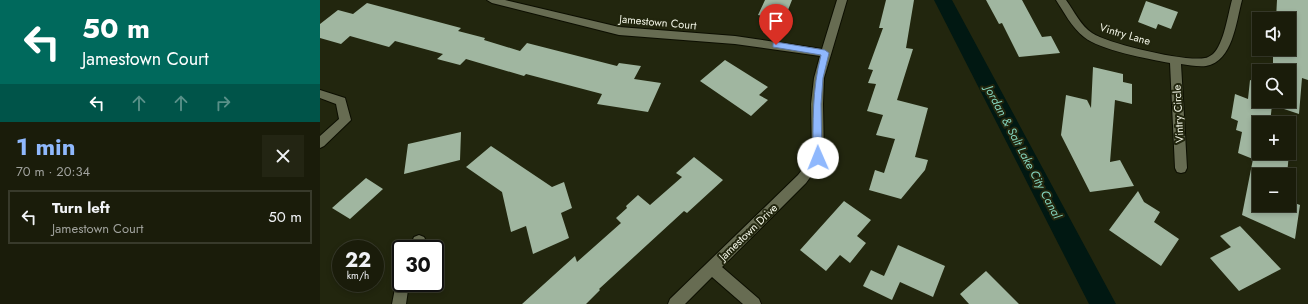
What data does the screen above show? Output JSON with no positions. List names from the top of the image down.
{
  "streets": {
    "street": [
      "Jamestown Court",
      "Vintry Lane",
      "Vintry Circle",
      "Jamestown Drive"
    ]
  },
  "crossings": [
    ["Jamestown Court", "Jamestown Drive"],
    ["Vintry Lane", "Vintry Circle"]
  ],
  "water": ["Jordan & Salt Lake City Canal"],
  "page": {
    "turn": ["50 m", "Jamestown Court"],
    "map_buttons": ["+", "−"],
    "heading": ["1 min", "70 m · 20:34"],
    "list": [
      {
        "name": "Turn left",
        "note": "Jamestown Court",
        "value": "50 m"
      }
    ],
    "speed": "22 km/h",
    "limit": "30"
  }
}
